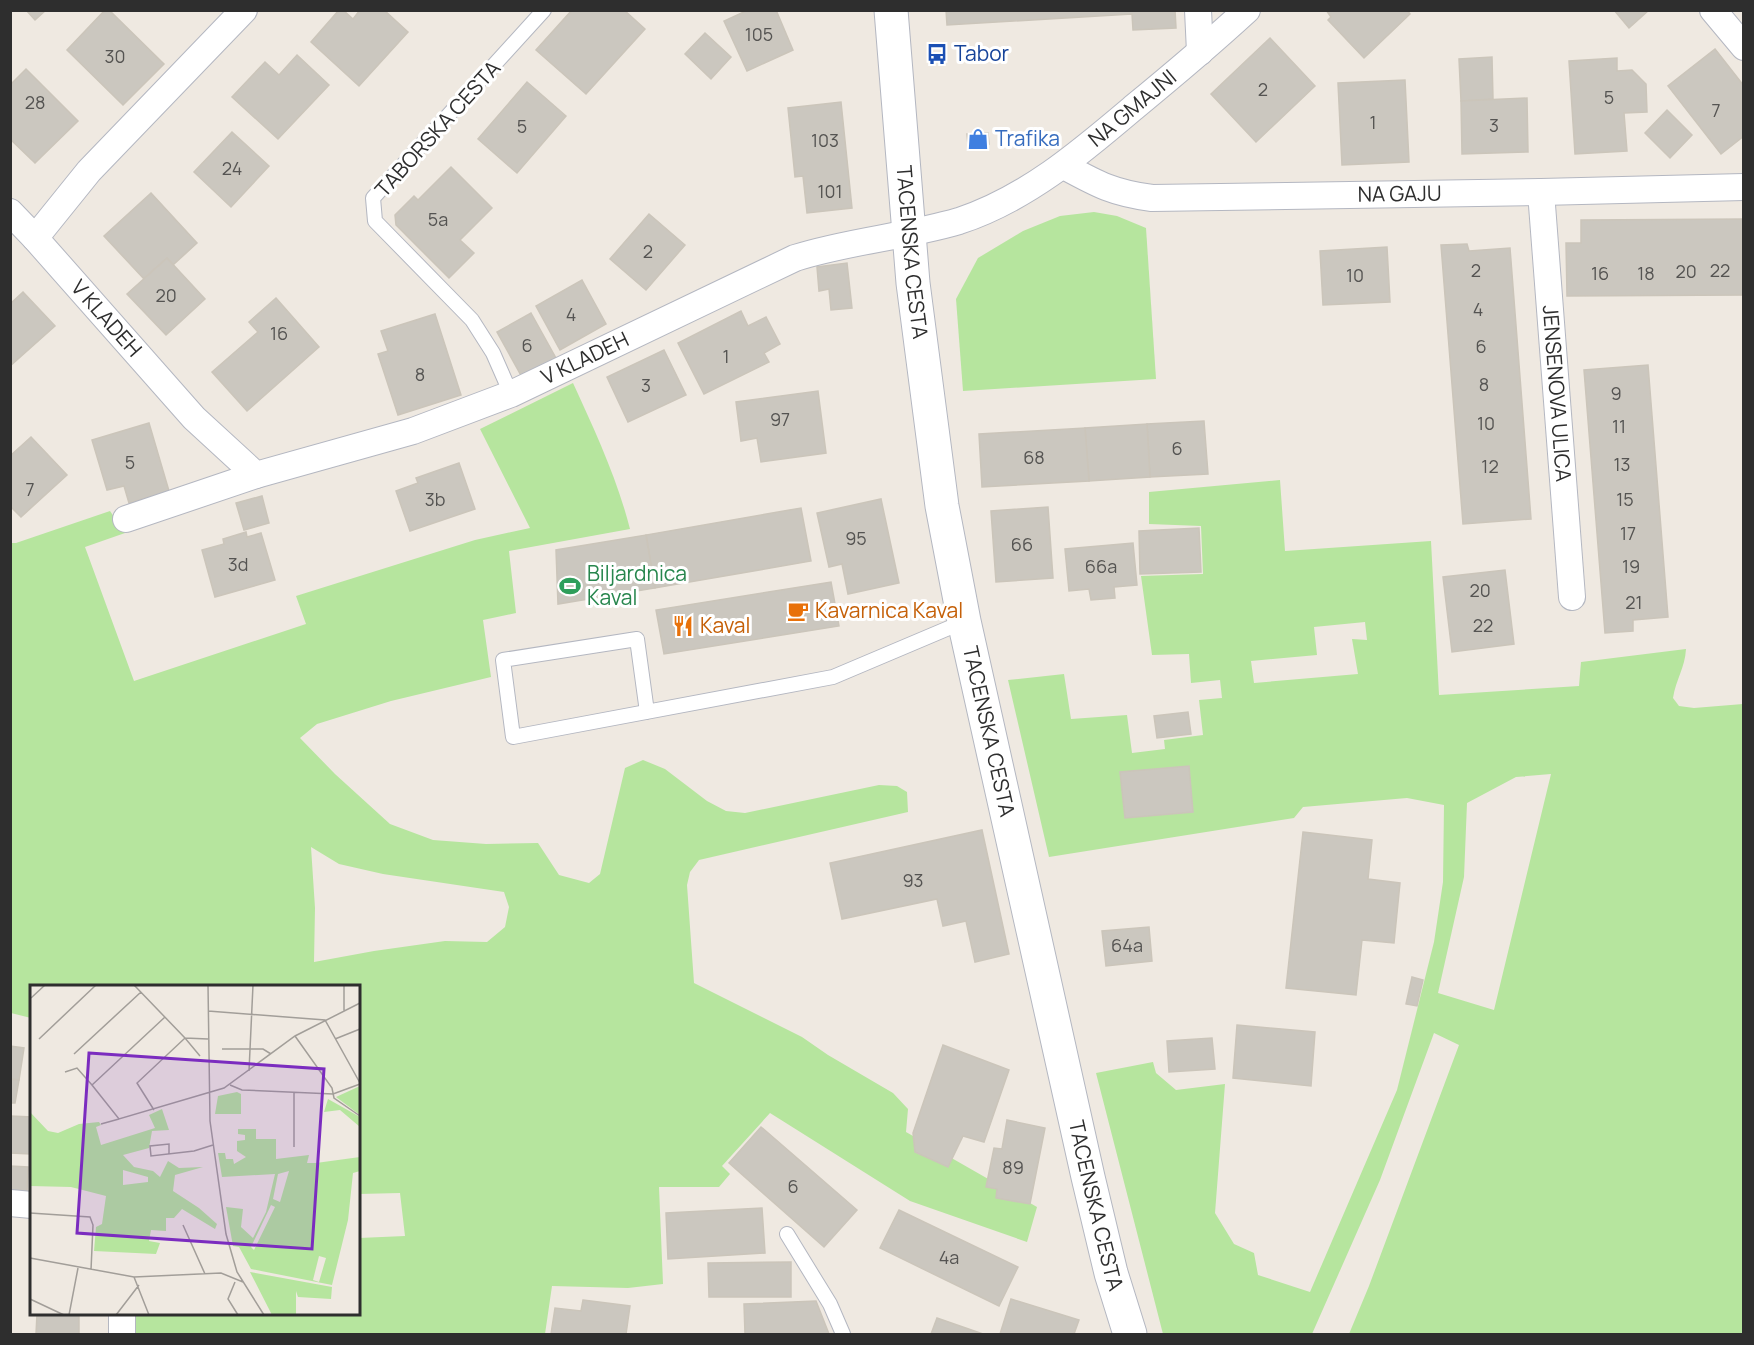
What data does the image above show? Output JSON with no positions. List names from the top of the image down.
{
  "streets": {
    "main road": ["TACENSKA CESTA"],
    "street": [
      "NA GMAJNI",
      "NA GAJU",
      "V KLADEH",
      "JENSENOVA ULICA"
    ],
    "lane": ["TABORSKA CESTA"]
  },
  "crossings": [
    ["NA GMAJNI", "NA GAJU"],
    ["NA GMAJNI", "TACENSKA CESTA"],
    ["NA GMAJNI", "V KLADEH"],
    ["TABORSKA CESTA", "V KLADEH"],
    ["NA GAJU", "JENSENOVA ULICA"],
    ["TACENSKA CESTA", "V KLADEH"]
  ],
  "places": {
    "bus stop": ["Tabor"],
    "shop": ["Trafika"],
    "sports": ["Biljardnica Kaval"],
    "cafe": ["Kavarnica Kaval"],
    "restaurant": ["Kaval"]
  },
  "house_numbers": [
    "105",
    "30",
    "2",
    "5",
    "28",
    "7",
    "1",
    "3",
    "5",
    "103",
    "24",
    "101",
    "5a",
    "2",
    "2",
    "22",
    "20",
    "16",
    "18",
    "10",
    "20",
    "4",
    "4",
    "16",
    "6",
    "6",
    "1",
    "8",
    "8",
    "3",
    "9",
    "97",
    "10",
    "11",
    "6",
    "68",
    "5",
    "13",
    "12",
    "7",
    "3b",
    "15",
    "17",
    "95",
    "66",
    "3d",
    "66a",
    "19",
    "20",
    "21",
    "22",
    "93",
    "64a",
    "89",
    "6",
    "4a"
  ]
}
